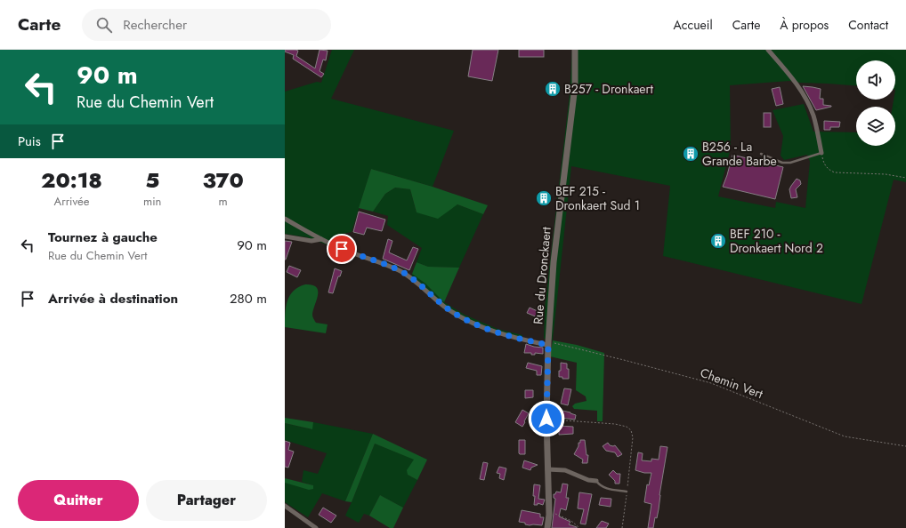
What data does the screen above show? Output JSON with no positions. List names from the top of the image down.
{
  "streets": {
    "main road": ["Rue du Dronckaert"],
    "path": ["Chemin Vert"]
  },
  "crossings": [
    ["Rue du Dronckaert", "Chemin Vert"]
  ],
  "places": {
    "building": [
      "B257 - Dronkaert",
      "B256 - La Grande Barbe",
      "BEF 215 - Dronkaert Sud 1",
      "BEF 210 - Dronkaert Nord 2"
    ]
  },
  "page": {
    "header": "Carte",
    "search": "Rechercher",
    "nav": [
      "Accueil",
      "Carte",
      "À propos",
      "Contact"
    ],
    "turn": ["90 m", "Rue du Chemin Vert"],
    "then": "Puis",
    "eta": [
      "20:18",
      "Arrivée",
      "5",
      "min",
      "370",
      "m"
    ],
    "list": [
      {
        "name": "Tournez à gauche",
        "note": "Rue du Chemin Vert",
        "value": "90 m"
      },
      {
        "name": "Arrivée à destination",
        "value": "280 m"
      }
    ],
    "buttons": ["Quitter", "Partager"]
  }
}
